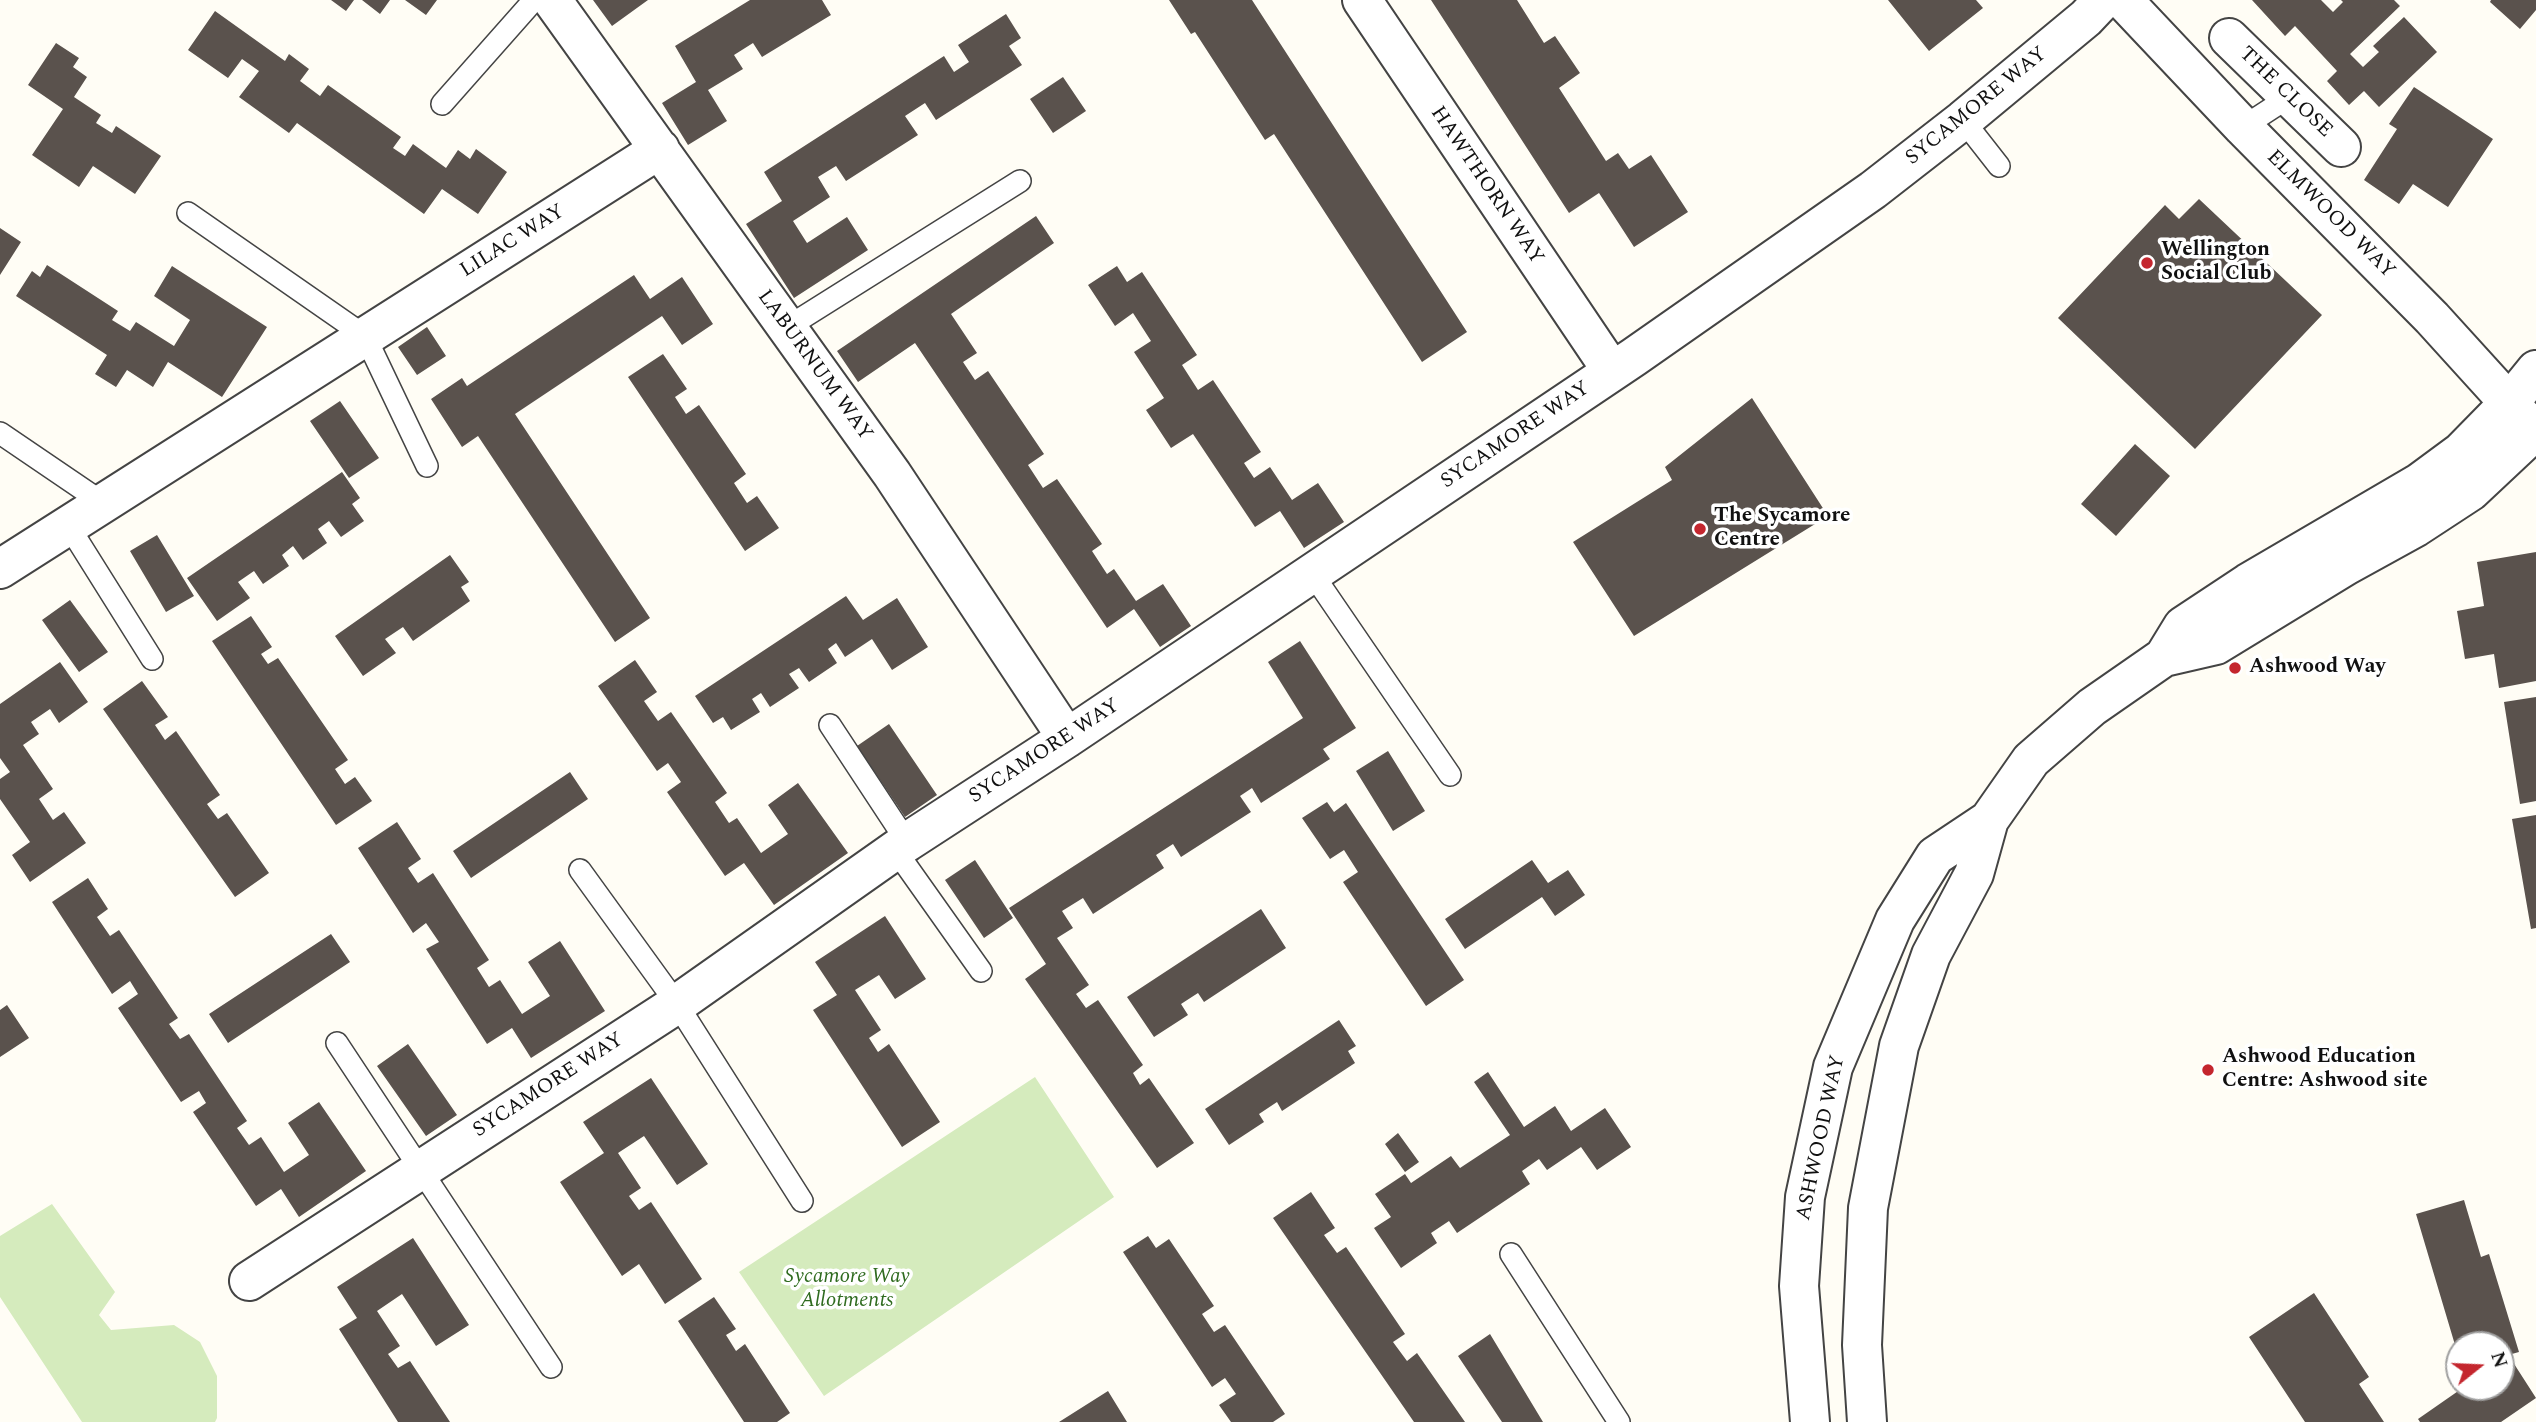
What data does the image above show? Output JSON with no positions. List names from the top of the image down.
{
  "streets": {
    "street": [
      "THE CLOSE",
      "SYCAMORE WAY",
      "HAWTHORN WAY",
      "ELMWOOD WAY",
      "LILAC WAY",
      "LABURNUM WAY",
      "ASHWOOD WAY"
    ]
  },
  "crossings": [
    ["SYCAMORE WAY", "HAWTHORN WAY"],
    ["SYCAMORE WAY", "LABURNUM WAY"],
    ["ELMWOOD WAY", "ASHWOOD WAY"],
    ["LILAC WAY", "LABURNUM WAY"]
  ],
  "parks": ["Sycamore Way Allotments"],
  "places": [
    "Wellington Social Club",
    "The Sycamore Centre",
    "Ashwood Way",
    "Ashwood Education Centre: Ashwood site"
  ],
  "north": "right"
}
